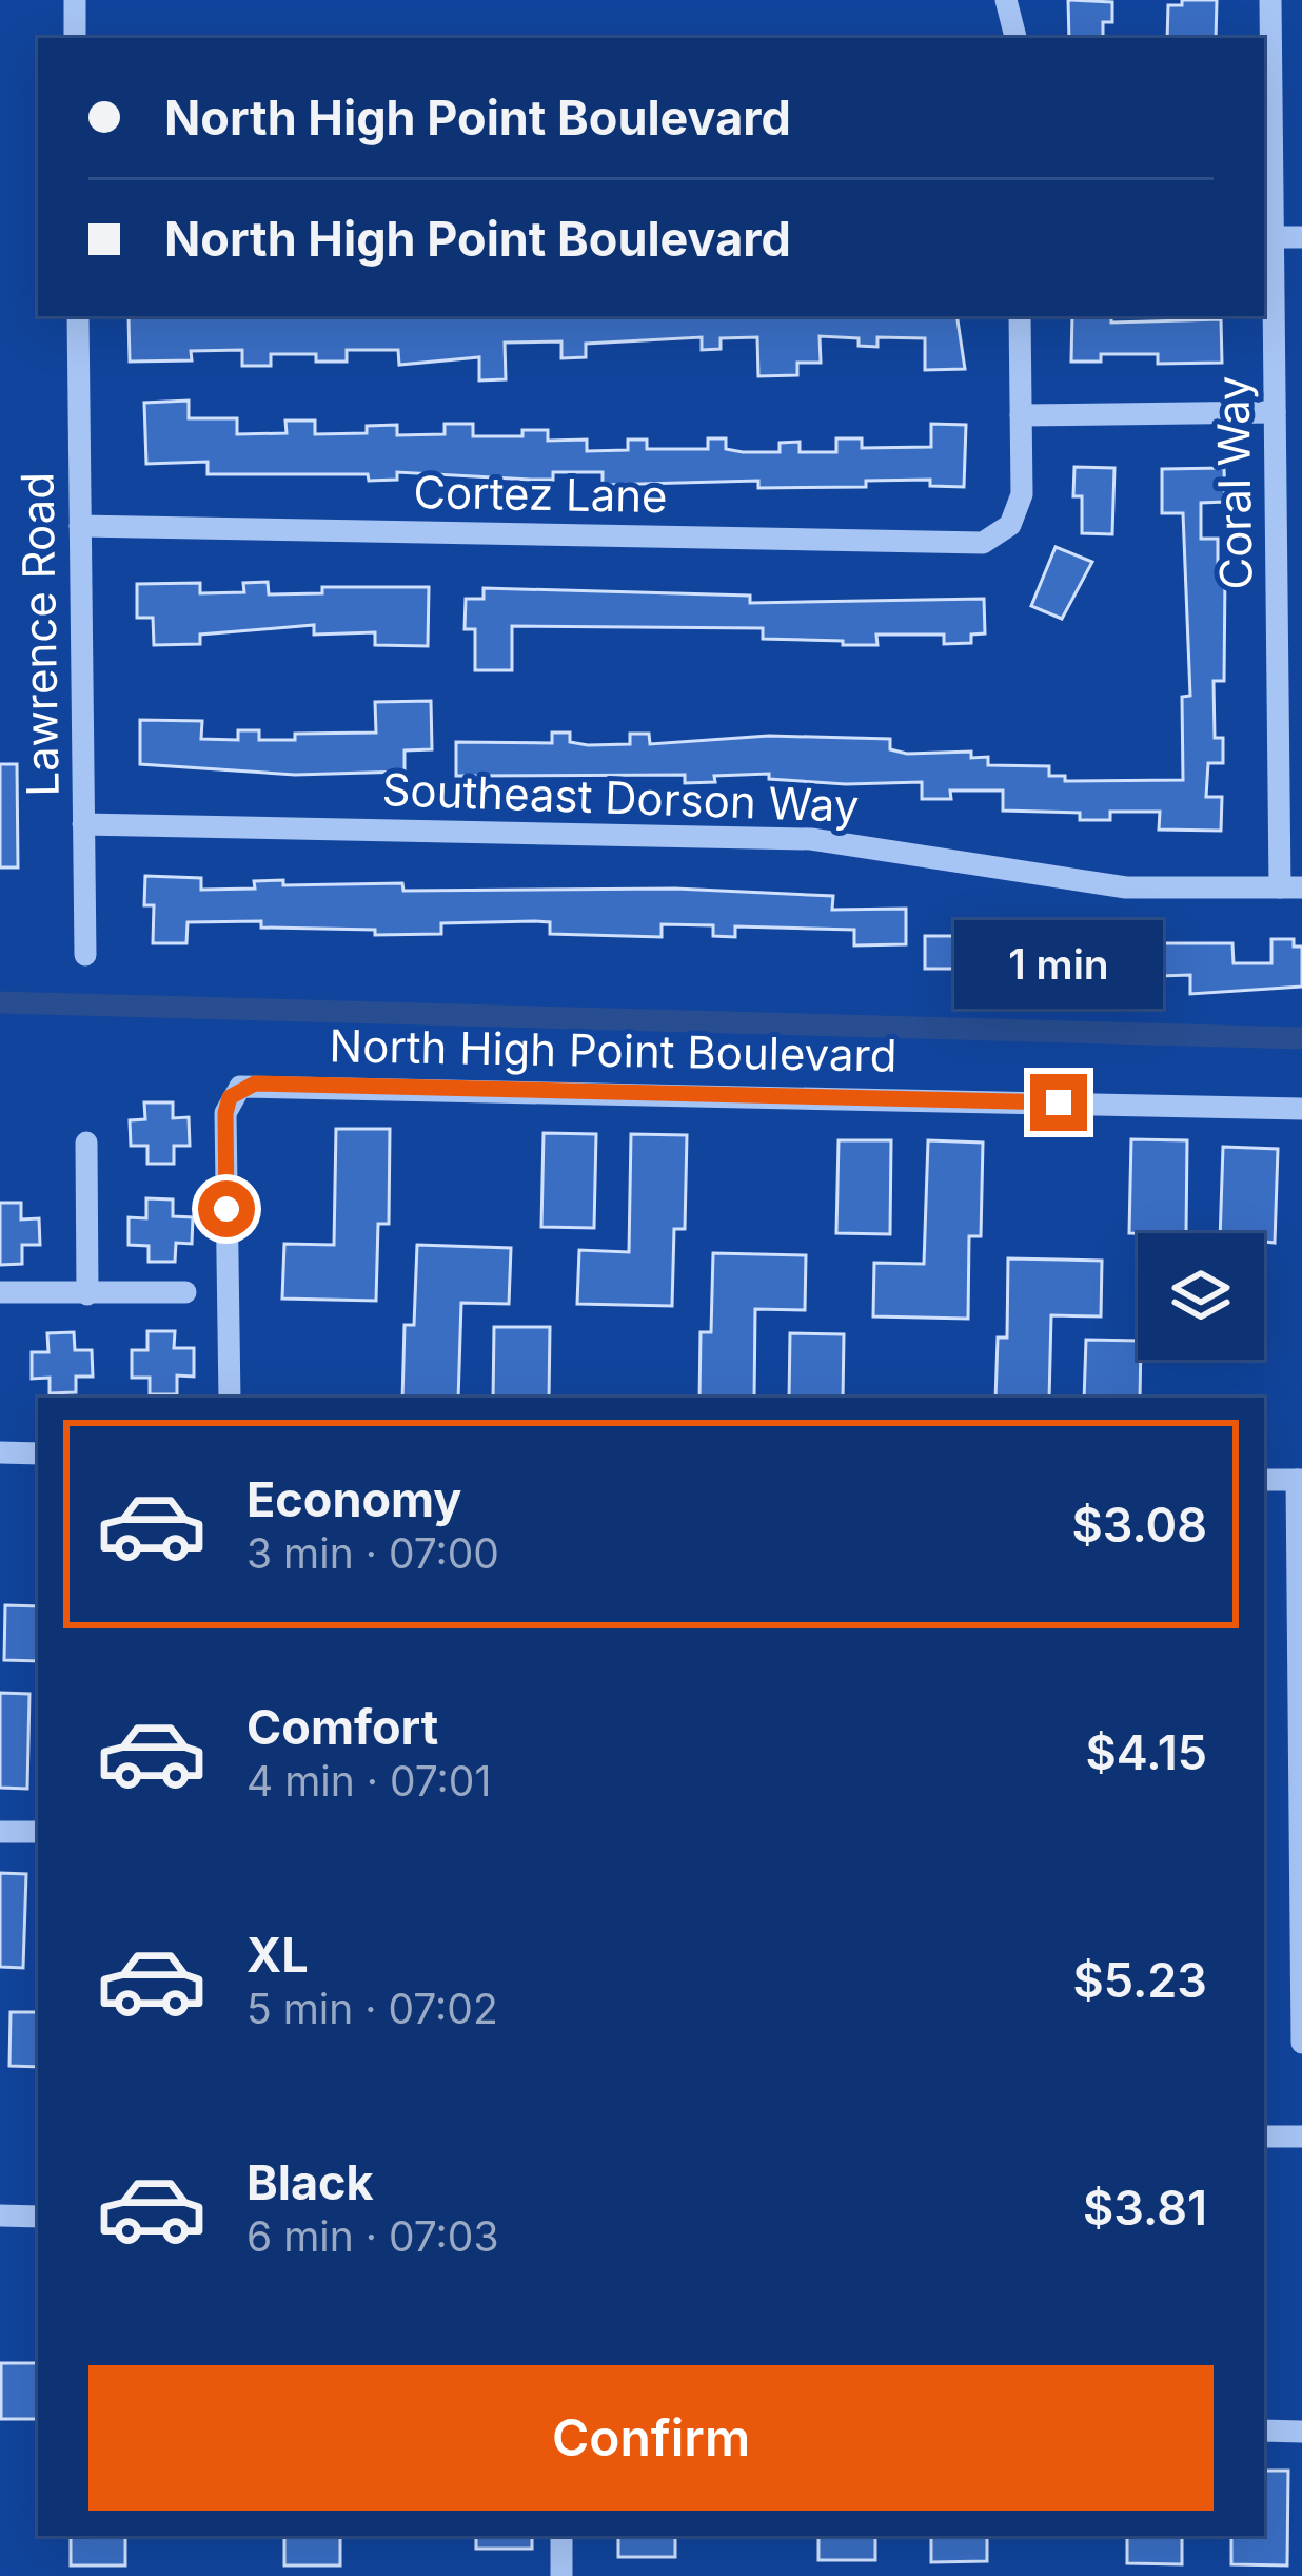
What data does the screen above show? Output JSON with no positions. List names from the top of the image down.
{
  "streets": {
    "street": [
      "Coral Way",
      "Cortez Lane",
      "Lawrence Road",
      "Southeast Dorson Way",
      "North High Point Boulevard"
    ]
  },
  "crossings": [
    ["Coral Way", "Southeast Dorson Way"],
    ["Cortez Lane", "Lawrence Road"],
    ["Lawrence Road", "Southeast Dorson Way"]
  ],
  "page": {
    "banner": ["North High Point Boulevard", "North High Point Boulevard"],
    "bubble": "1 min",
    "list": [
      {
        "name": "Economy",
        "note": "3 min · 07:00",
        "value": "$3.08"
      },
      {
        "name": "Comfort",
        "note": "4 min · 07:01",
        "value": "$4.15"
      },
      {
        "name": "XL",
        "note": "5 min · 07:02",
        "value": "$5.23"
      },
      {
        "name": "Black",
        "note": "6 min · 07:03",
        "value": "$3.81"
      }
    ],
    "buttons": "Confirm"
  }
}
